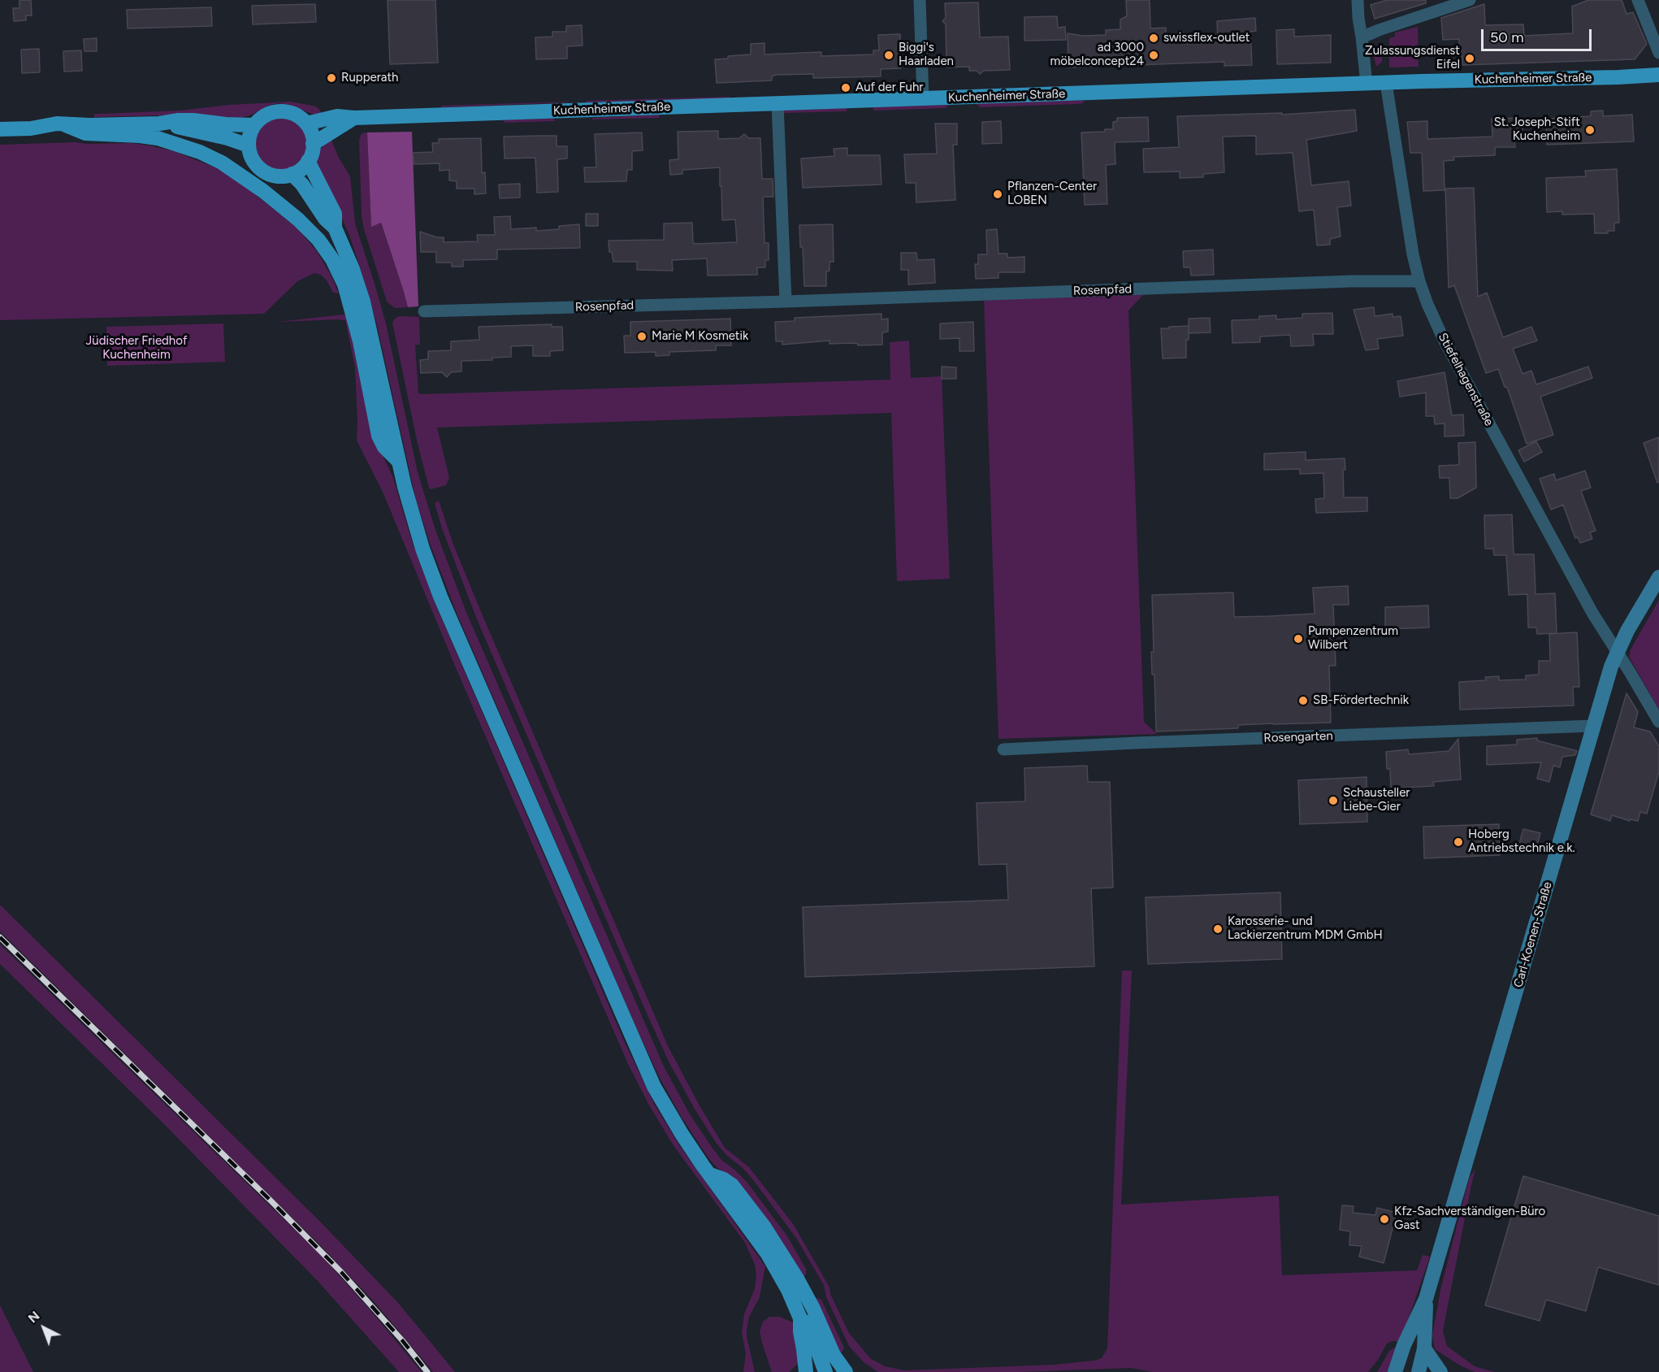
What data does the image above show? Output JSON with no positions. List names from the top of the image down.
{
  "streets": {
    "main road": ["Kuchenheimer Straße"],
    "street": [
      "Rosenpfad",
      "Stiefelhagenstraße",
      "Rosengarten",
      "Carl-Koenen-Straße"
    ]
  },
  "crossings": [
    ["Kuchenheimer Straße", "Stiefelhagenstraße"],
    ["Rosenpfad", "Stiefelhagenstraße"],
    ["Stiefelhagenstraße", "Carl-Koenen-Straße"],
    ["Rosengarten", "Carl-Koenen-Straße"]
  ],
  "parks": ["Jüdischer Friedhof Kuchenheim"],
  "places": [
    "swissflex-outlet",
    "Biggi's Haarladen",
    "ad 3000 möbelconcept24",
    "Zulassungsdienst Eifel",
    "Rupperath",
    "Auf der Fuhr",
    "St. Joseph-Stift Kuchenheim",
    "Pflanzen-Center LOBEN",
    "Marie M Kosmetik",
    "Pumpenzentrum Wilbert",
    "SB-Fördertechnik",
    "Schausteller Liebe-Gier",
    "Hoberg Antriebstechnik e.k.",
    "Karosserie- und Lackierzentrum MDM GmbH",
    "Kfz-Sachverständigen-Büro Gast"
  ],
  "scale_bar": "50 m",
  "north": "top left"
}
